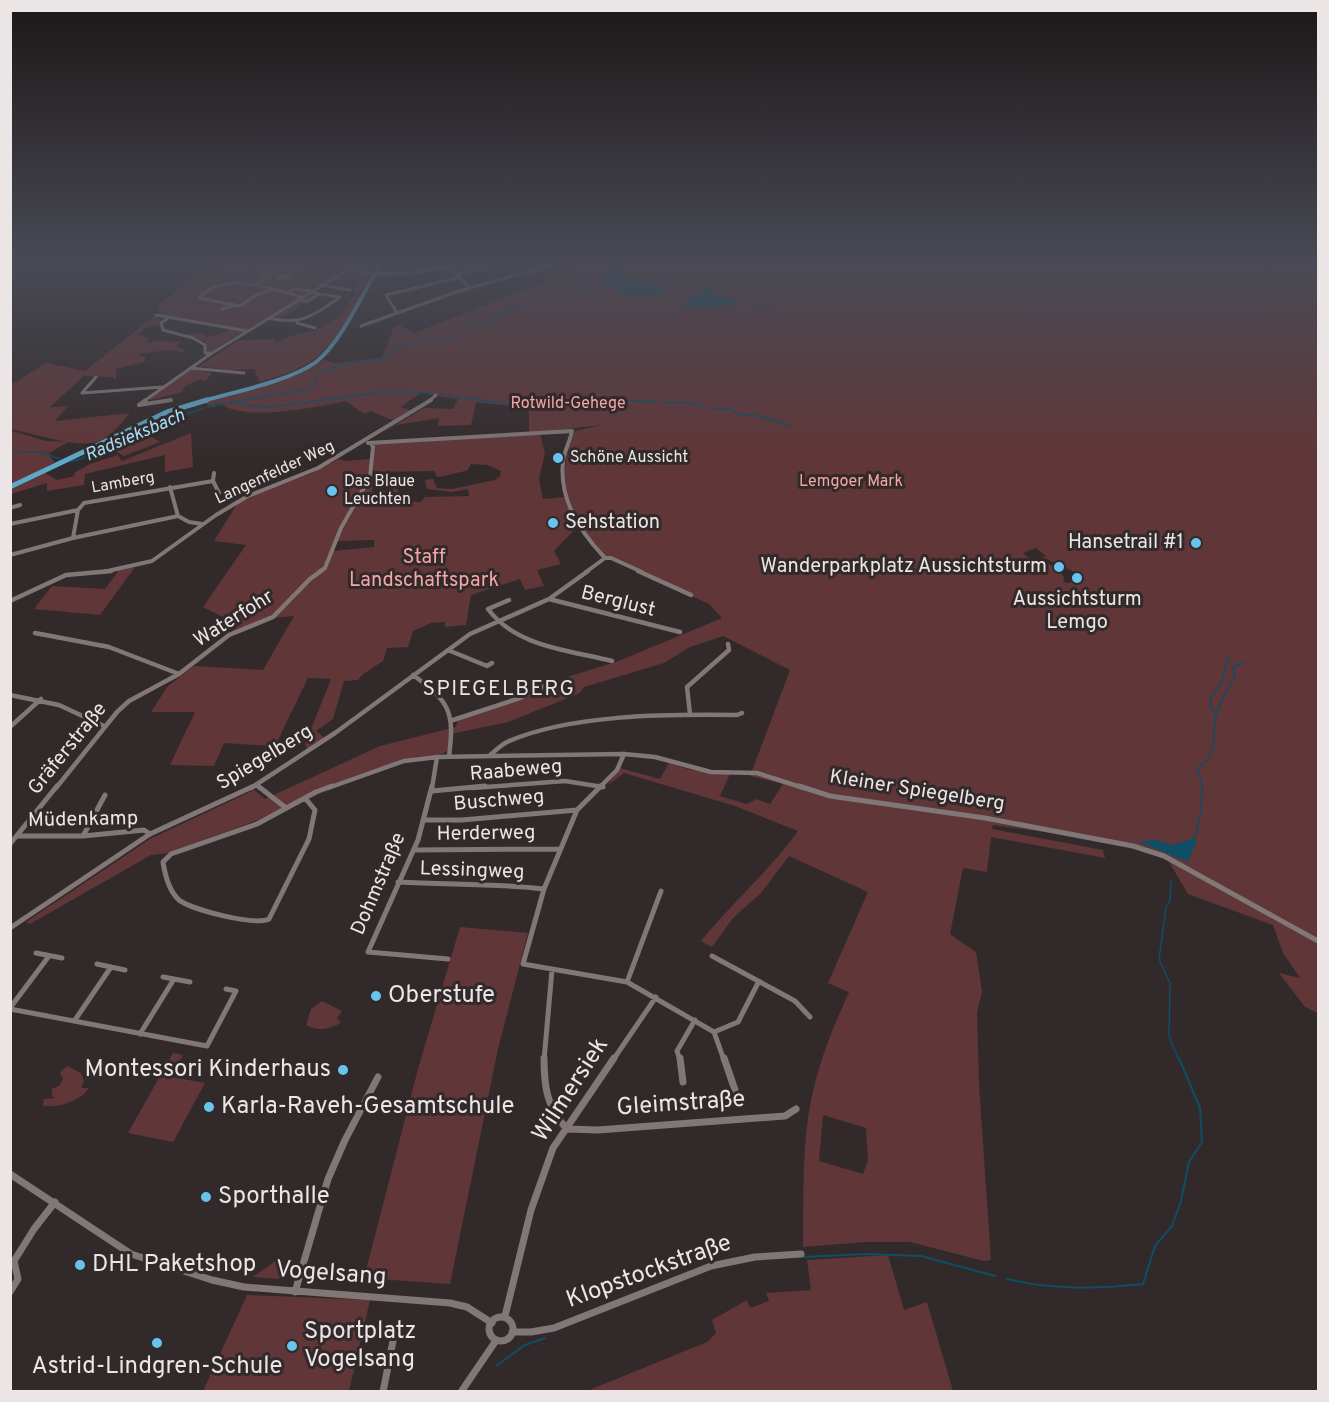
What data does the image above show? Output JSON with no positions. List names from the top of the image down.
{
  "streets": {
    "street": [
      "Langenfelder Weg",
      "Lamberg",
      "Berglust",
      "Waterfohr",
      "Gräferstraße",
      "Spiegelberg",
      "Raabeweg",
      "Kleiner Spiegelberg",
      "Buschweg",
      "Müdenkamp",
      "Herderweg",
      "Lessingweg",
      "Dohmstraße",
      "Wilmersiek",
      "Gleimstraße",
      "Klopstockstraße",
      "Vogelsang"
    ]
  },
  "crossings": [
    ["Langenfelder Weg", "Waterfohr"],
    ["Langenfelder Weg", "Spiegelberg"],
    ["Berglust", "Spiegelberg"],
    ["Waterfohr", "Gräferstraße"],
    ["Gräferstraße", "Müdenkamp"],
    ["Spiegelberg", "Müdenkamp"],
    ["Raabeweg", "Dohmstraße"],
    ["Kleiner Spiegelberg", "Dohmstraße"],
    ["Buschweg", "Dohmstraße"],
    ["Herderweg", "Dohmstraße"],
    ["Lessingweg", "Dohmstraße"],
    ["Wilmersiek", "Gleimstraße"],
    ["Wilmersiek", "Klopstockstraße"],
    ["Wilmersiek", "Vogelsang"],
    ["Klopstockstraße", "Vogelsang"]
  ],
  "districts": ["SPIEGELBERG"],
  "water": ["Radsieksbach"],
  "parks": ["Rotwild-Gehege", "Lemgoer Mark", "Staff Landschaftspark"],
  "places": [
    "Schöne Aussicht",
    "Das Blaue Leuchten",
    "Sehstation",
    "Hansetrail #1",
    "Wanderparkplatz Aussichtsturm",
    "Aussichtsturm Lemgo",
    "Oberstufe",
    "Montessori Kinderhaus",
    "Karla-Raveh-Gesamtschule",
    "Sporthalle",
    "DHL Paketshop",
    "Astrid-Lindgren-Schule",
    "Sportplatz Vogelsang"
  ]
}
